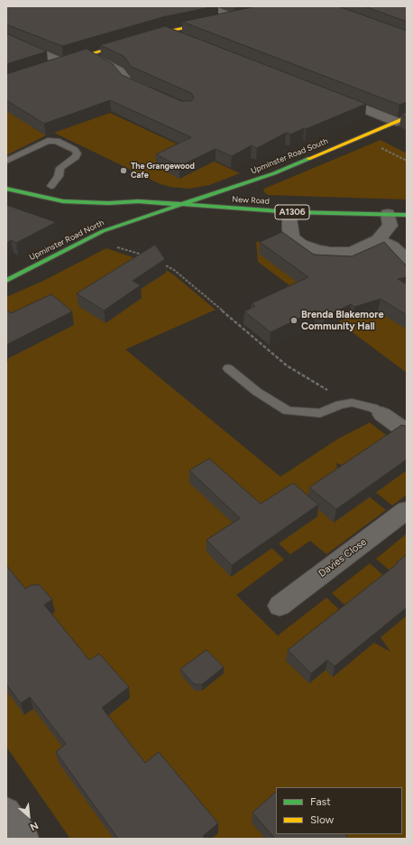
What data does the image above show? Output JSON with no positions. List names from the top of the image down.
{
  "streets": {
    "street": [
      "Upminster Road South",
      "New Road",
      "A1306",
      "Upminster Road North",
      "Davies Close"
    ]
  },
  "crossings": [
    ["Upminster Road South", "New Road"],
    ["Upminster Road South", "Upminster Road North"],
    ["New Road", "Upminster Road North"]
  ],
  "places": ["The Grangewood Cafe", "Brenda Blakemore Community Hall"],
  "legend": ["Fast", "Slow"],
  "north": "bottom right"
}
